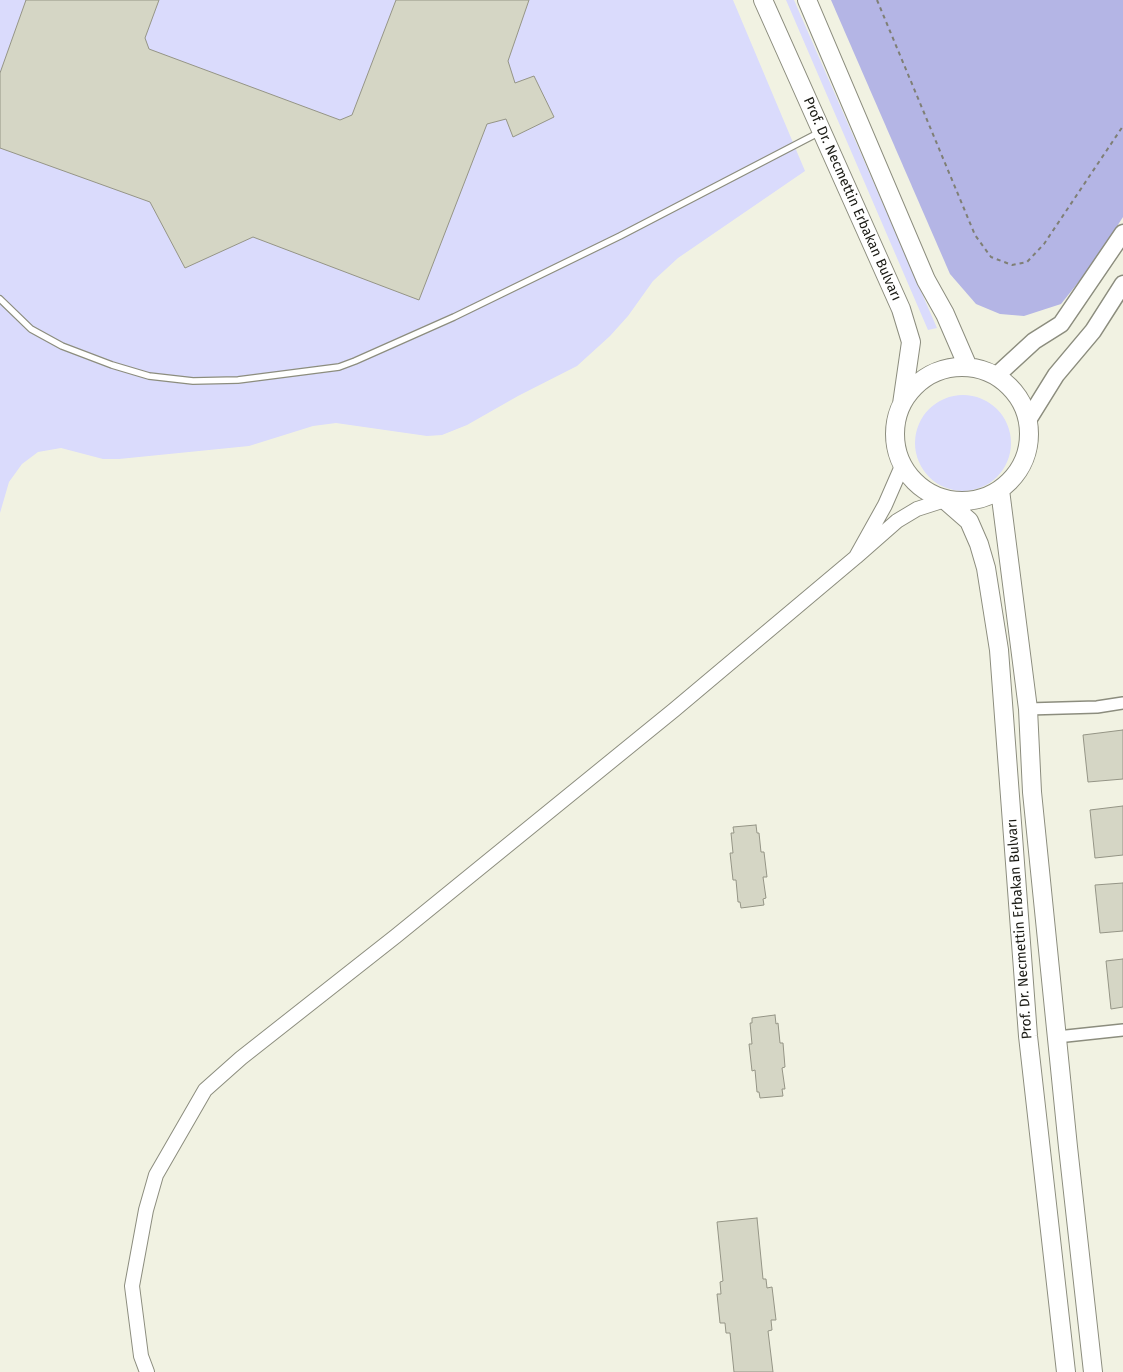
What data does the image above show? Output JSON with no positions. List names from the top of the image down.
{
  "streets": {
    "main road": ["Prof. Dr. Necmettin Erbakan Bulvarı"]
  }
}
